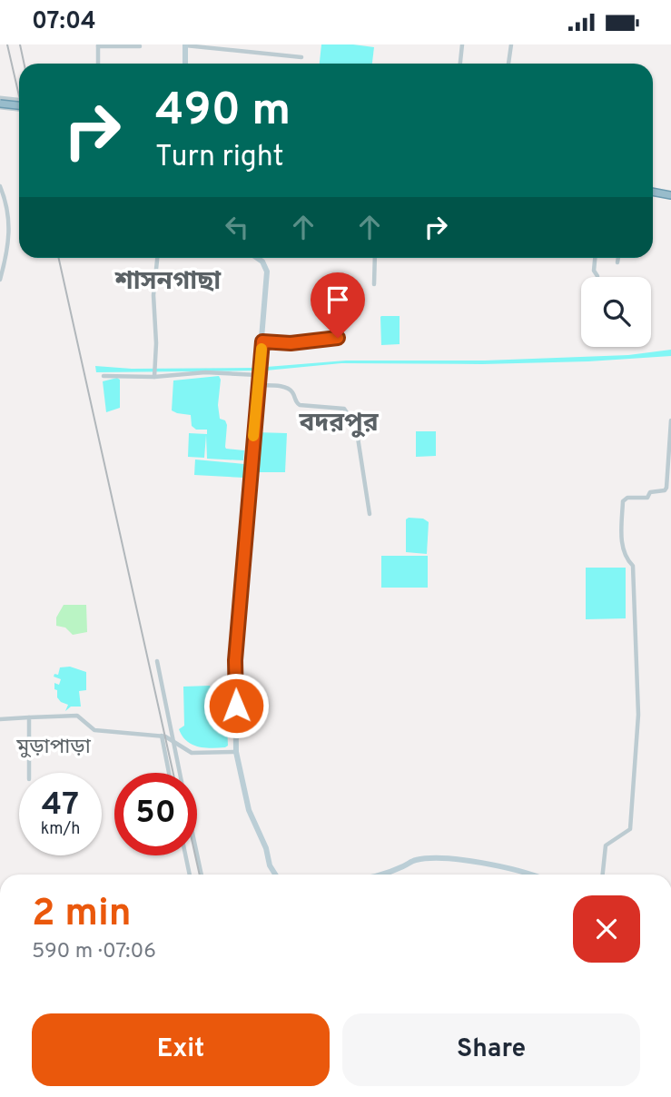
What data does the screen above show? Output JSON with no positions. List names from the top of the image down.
{
  "districts": ["শাসনগাছা", "বদরপুর", "মুড়াপাড়া"],
  "page": {
    "status": "07:04",
    "turn": ["490 m", "Turn right"],
    "speed": "47 km/h",
    "limit": "50",
    "heading": ["2 min", "590 m · 07:06"],
    "buttons": ["Exit", "Share"]
  }
}
